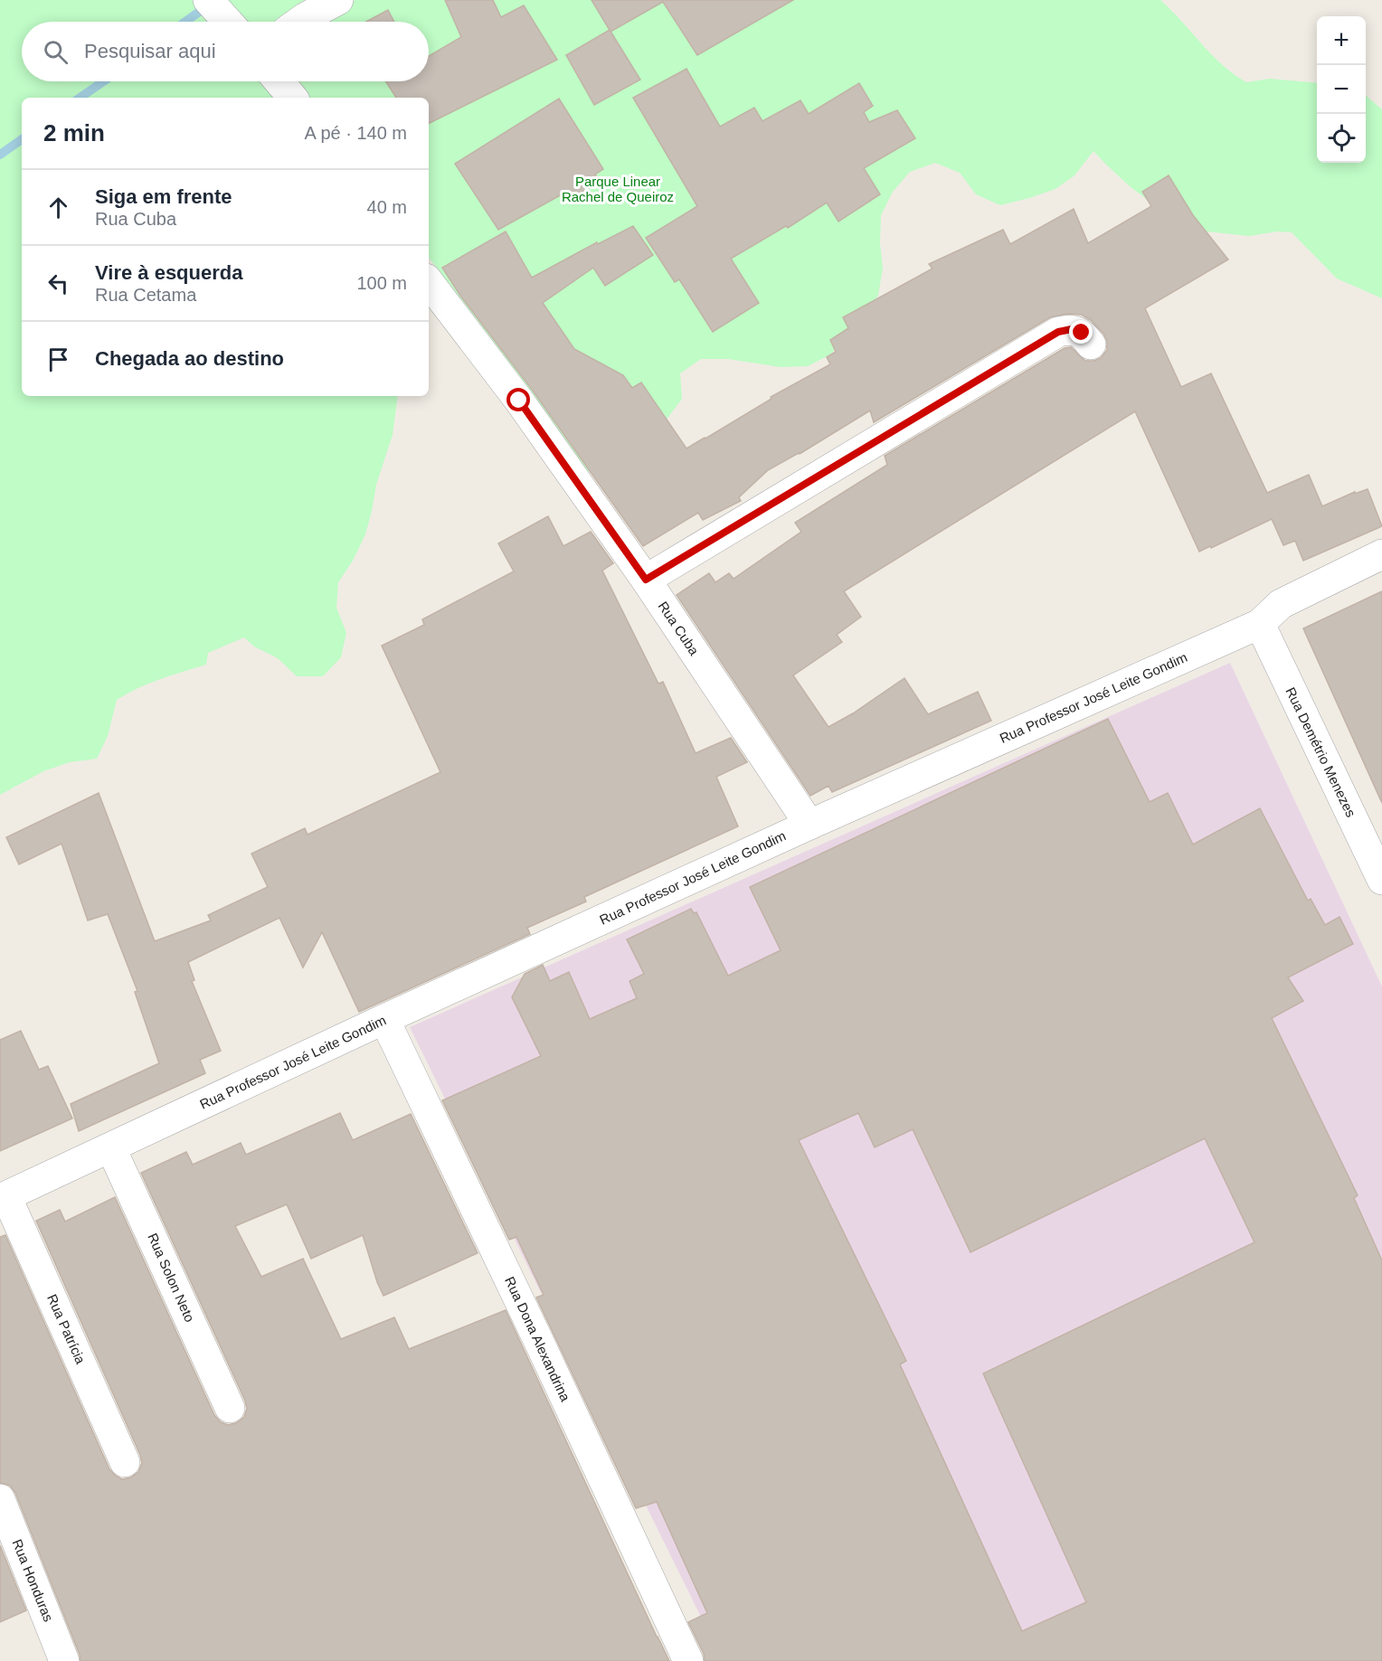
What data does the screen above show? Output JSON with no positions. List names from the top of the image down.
{
  "streets": {
    "street": [
      "Rua Cuba",
      "Rua Professor José Leite Gondim",
      "Rua Demétrio Menezes",
      "Rua Solon Neto",
      "Rua Patrícia",
      "Rua Dona Alexandrina",
      "Rua Honduras"
    ]
  },
  "crossings": [
    ["Rua Cuba", "Rua Professor José Leite Gondim"],
    ["Rua Professor José Leite Gondim", "Rua Demétrio Menezes"],
    ["Rua Professor José Leite Gondim", "Rua Solon Neto"],
    ["Rua Professor José Leite Gondim", "Rua Patrícia"],
    ["Rua Professor José Leite Gondim", "Rua Dona Alexandrina"]
  ],
  "parks": ["Parque Linear Rachel de Queiroz"],
  "page": {
    "map_buttons": ["+", "−"],
    "search": "Pesquisar aqui",
    "heading": ["2 min", "A pé · 140 m"],
    "list": [
      ["Siga em frente", "Rua Cuba", "40 m"],
      ["Vire à esquerda", "Rua Cetama", "100 m"],
      "Chegada ao destino"
    ]
  }
}
